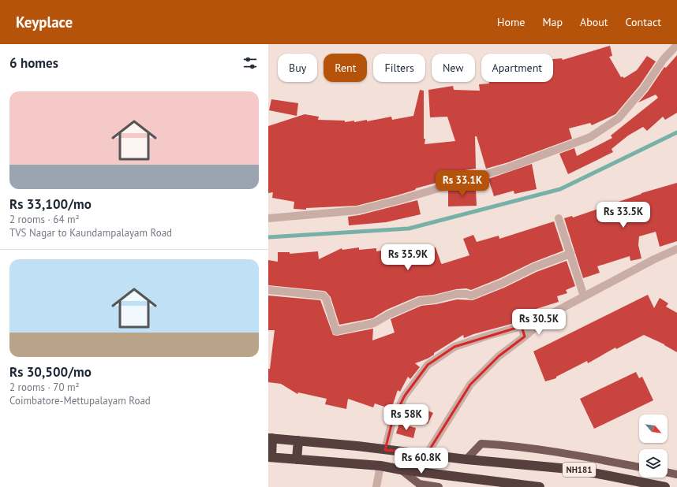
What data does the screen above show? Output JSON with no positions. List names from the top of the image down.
{
  "streets": {
    "highway": ["NH181"]
  },
  "north": "bottom right",
  "page": {
    "header": "Keyplace",
    "nav": [
      "Home",
      "Map",
      "About",
      "Contact"
    ],
    "heading": "6 homes",
    "chip": [
      "Buy",
      "Rent",
      "Filters",
      "New",
      "Apartment"
    ],
    "list": [
      {
        "name": "Rs 33,100/mo",
        "note": "2 rooms · 64 m² · TVS Nagar to Kaundampalayam Road"
      },
      {
        "name": "Rs 30,500/mo",
        "note": "2 rooms · 70 m² · Coimbatore-Mettupalayam Road"
      }
    ],
    "price": [
      "Rs 33.1K",
      "Rs 33.5K",
      "Rs 35.9K",
      "Rs 30.5K",
      "Rs 58K",
      "Rs 60.8K"
    ]
  }
}
